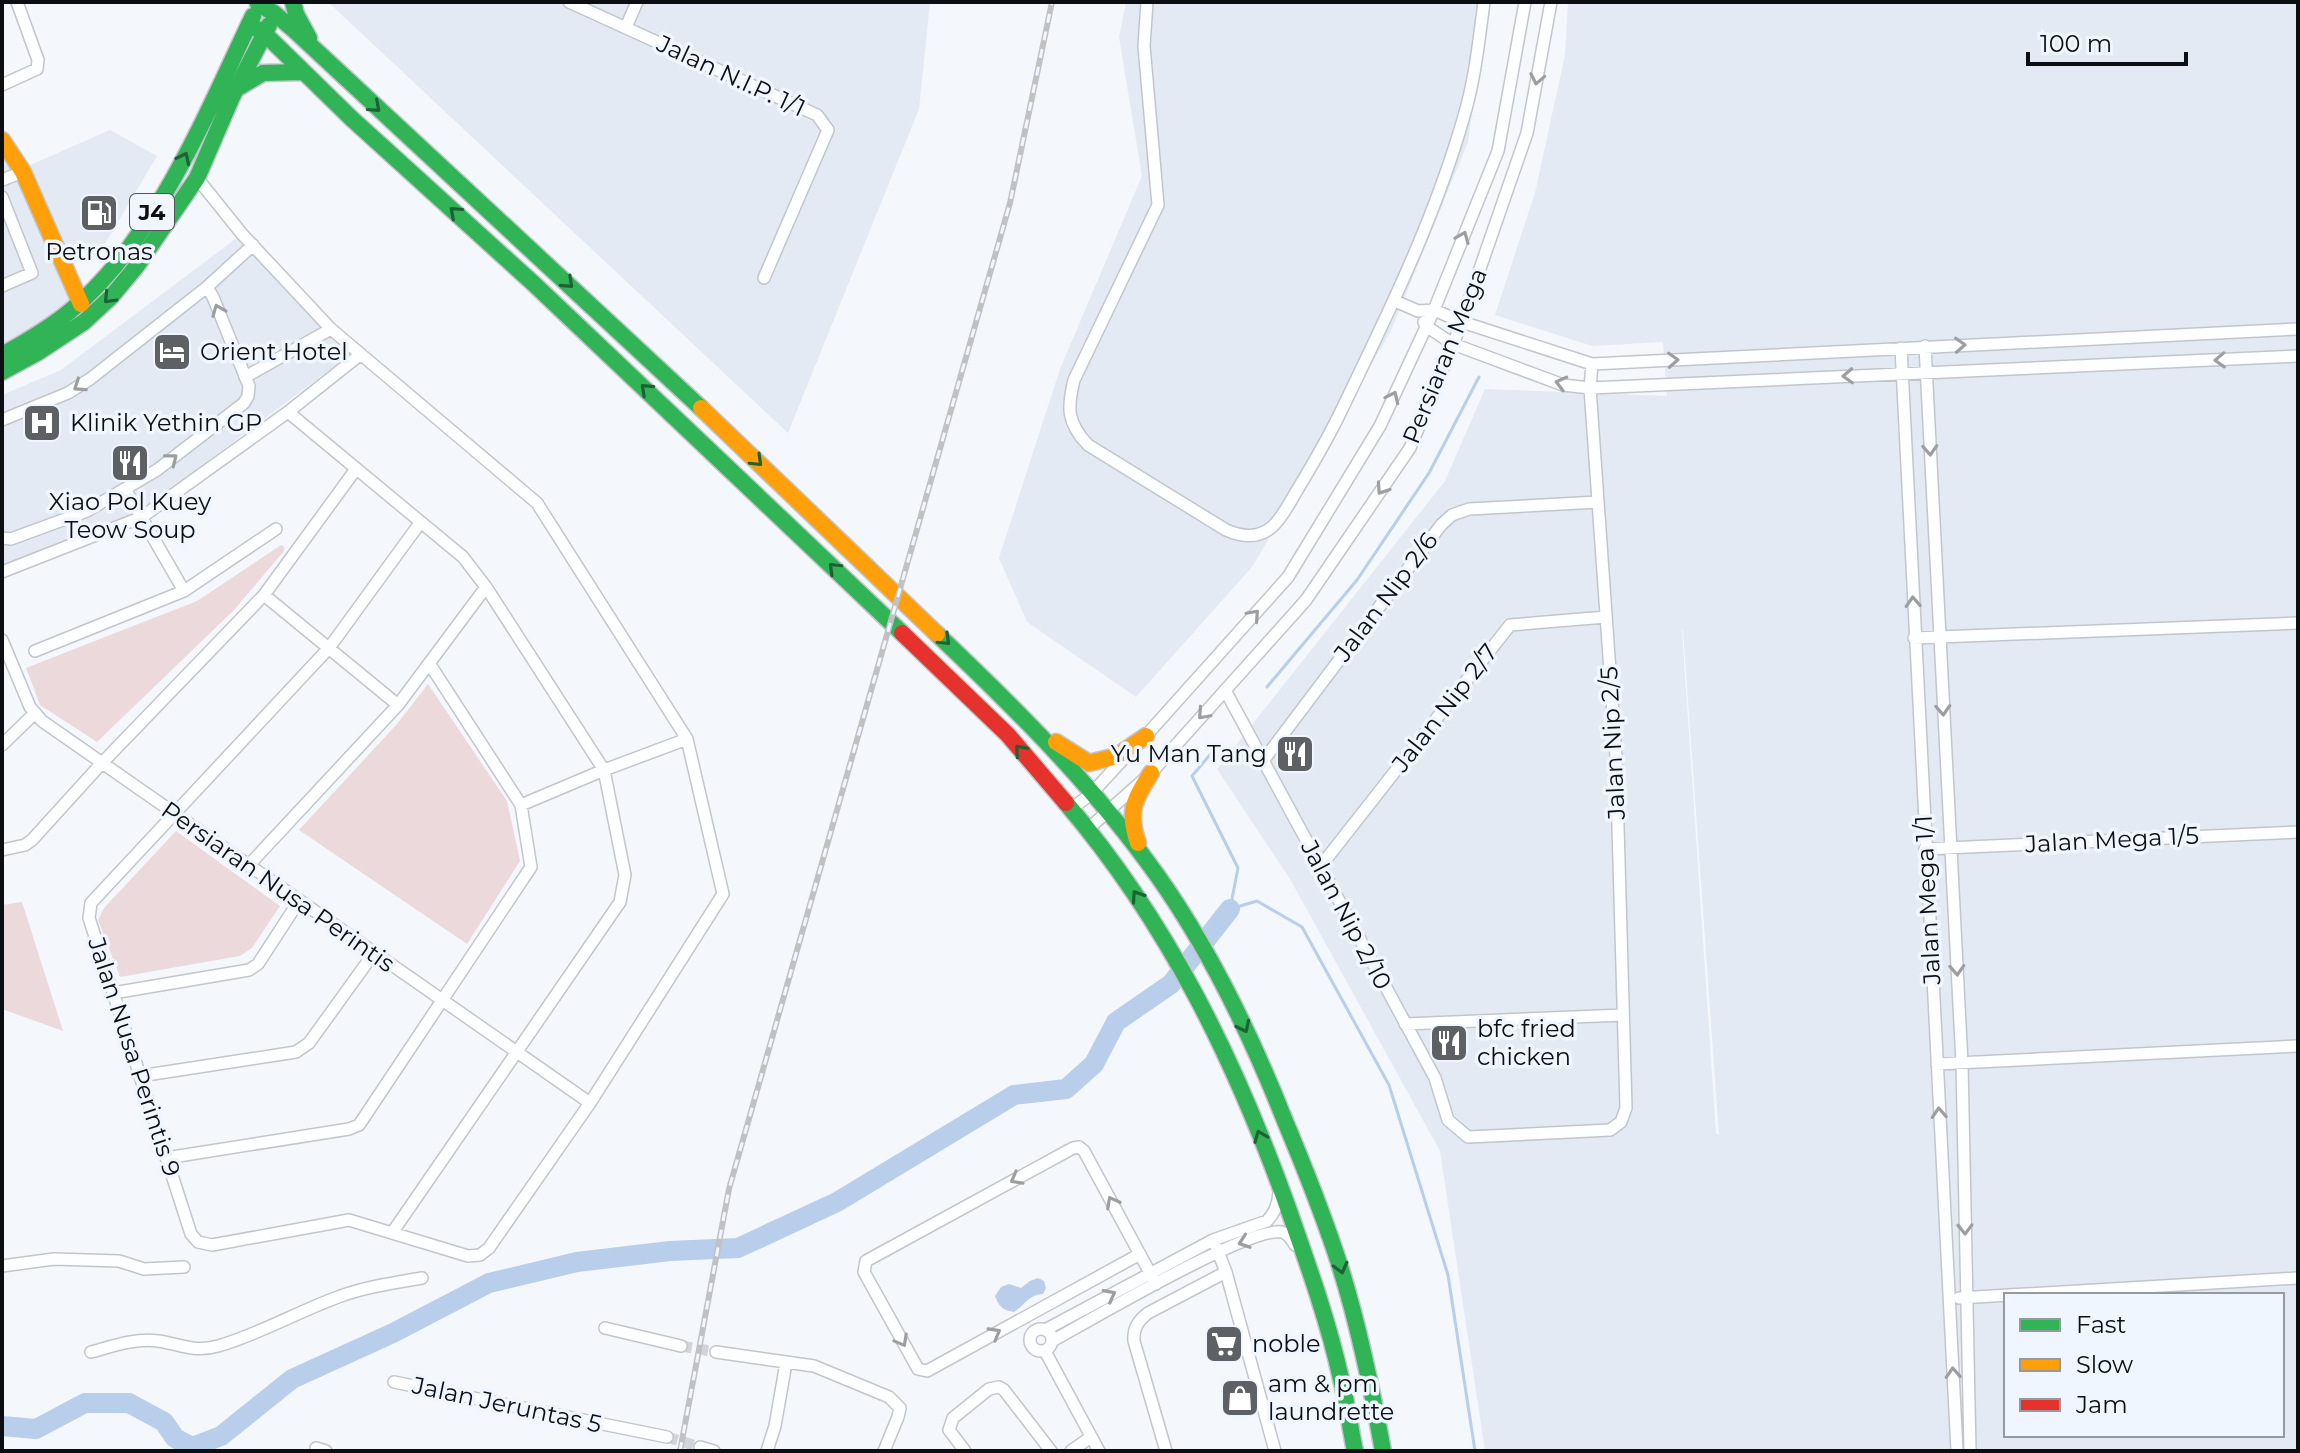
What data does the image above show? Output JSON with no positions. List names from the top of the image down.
{
  "streets": {
    "main road": ["J4"],
    "street": [
      "Jalan N.I.P. 1/1",
      "Persiaran Mega",
      "Jalan Nip 2/6",
      "Jalan Nip 2/7",
      "Jalan Nip 2/5",
      "Jalan Mega 1/5",
      "Persiaran Nusa Perintis",
      "Jalan Mega 1/1",
      "Jalan Nip 2/10",
      "Jalan Nusa Perintis 9",
      "Jalan Jeruntas 5"
    ]
  },
  "crossings": [
    ["Persiaran Mega", "Jalan Nip 2/10"],
    ["Jalan Nip 2/6", "Jalan Nip 2/5"],
    ["Jalan Nip 2/6", "Jalan Nip 2/10"],
    ["Jalan Nip 2/7", "Jalan Nip 2/5"],
    ["Jalan Nip 2/7", "Jalan Nip 2/10"],
    ["Jalan Nip 2/5", "Jalan Nip 2/10"],
    ["Jalan Mega 1/5", "Jalan Mega 1/1"],
    ["Persiaran Nusa Perintis", "Jalan Nusa Perintis 9"]
  ],
  "places": {
    "fuel station": ["Petronas"],
    "hotel": ["Orient Hotel"],
    "hospital": ["Klinik Yethin GP"],
    "restaurant": ["Xiao Pol Kuey Teow Soup", "Yu Man Tang", "bfc fried chicken"],
    "supermarket": ["noble"],
    "shop": ["am & pm laundrette"]
  },
  "legend": ["Fast", "Slow", "Jam"],
  "scale_bar": "100 m"
}
